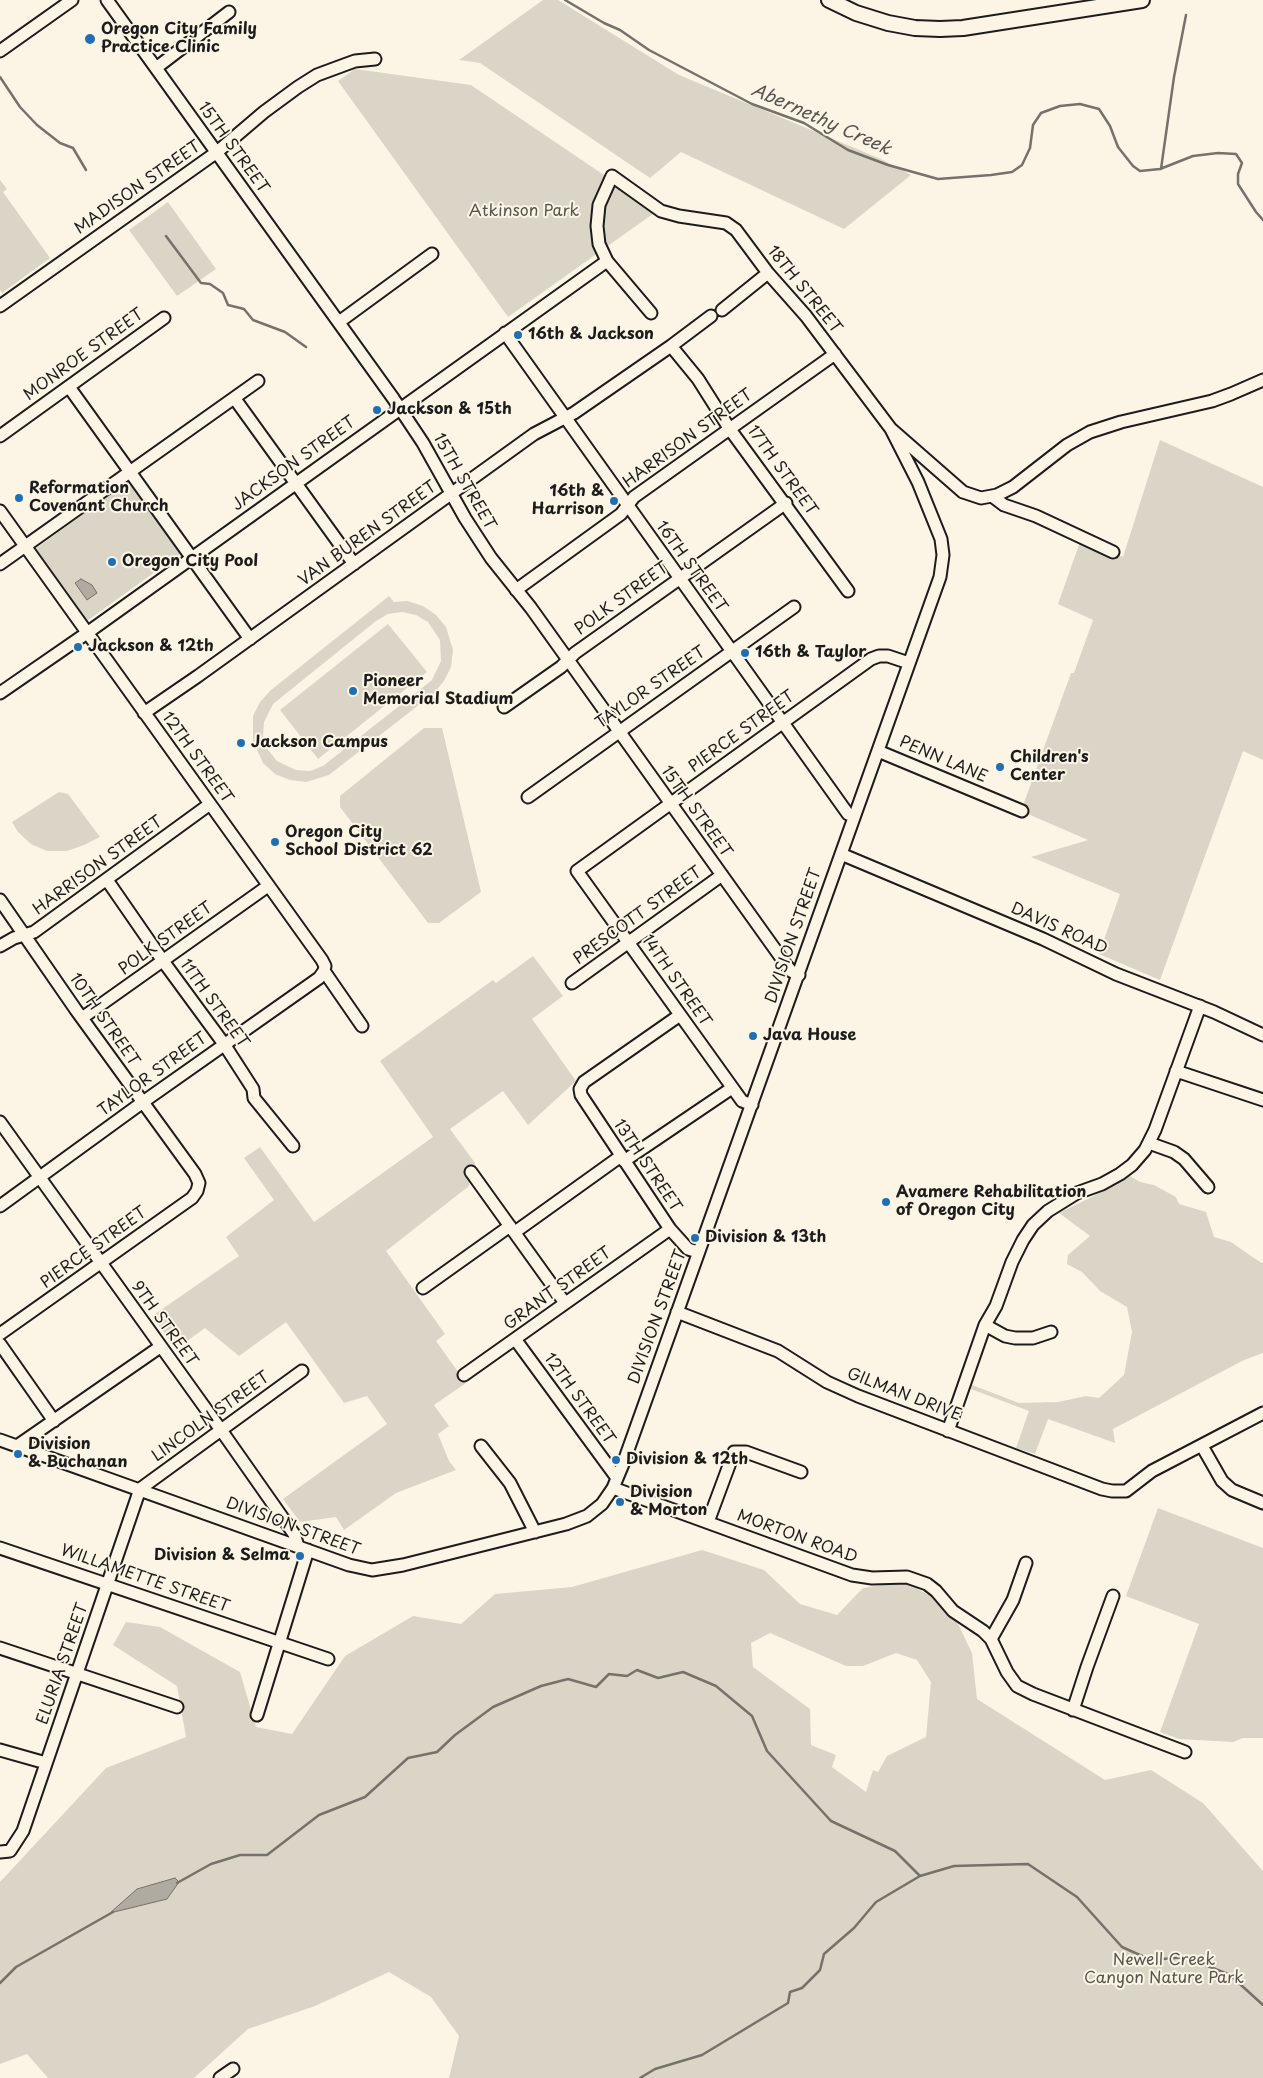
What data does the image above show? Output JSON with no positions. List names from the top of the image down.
{
  "streets": {
    "street": [
      "15TH STREET",
      "MADISON STREET",
      "18TH STREET",
      "MONROE STREET",
      "HARRISON STREET",
      "JACKSON STREET",
      "17TH STREET",
      "VAN BUREN STREET",
      "16TH STREET",
      "POLK STREET",
      "TAYLOR STREET",
      "PIERCE STREET",
      "12TH STREET",
      "PENN LANE",
      "PRESCOTT STREET",
      "DAVIS ROAD",
      "DIVISION STREET",
      "14TH STREET",
      "11TH STREET",
      "10TH STREET",
      "13TH STREET",
      "GRANT STREET",
      "9TH STREET",
      "GILMAN DRIVE",
      "LINCOLN STREET",
      "MORTON ROAD",
      "WILLAMETTE STREET",
      "ELURIA STREET"
    ]
  },
  "crossings": [
    ["15TH STREET", "MADISON STREET"],
    ["15TH STREET", "HARRISON STREET"],
    ["15TH STREET", "JACKSON STREET"],
    ["15TH STREET", "VAN BUREN STREET"],
    ["15TH STREET", "POLK STREET"],
    ["15TH STREET", "TAYLOR STREET"],
    ["15TH STREET", "PIERCE STREET"],
    ["15TH STREET", "PRESCOTT STREET"],
    ["15TH STREET", "DIVISION STREET"],
    ["18TH STREET", "HARRISON STREET"],
    ["18TH STREET", "JACKSON STREET"],
    ["18TH STREET", "DIVISION STREET"],
    ["HARRISON STREET", "17TH STREET"],
    ["HARRISON STREET", "16TH STREET"],
    ["HARRISON STREET", "12TH STREET"],
    ["HARRISON STREET", "11TH STREET"],
    ["HARRISON STREET", "10TH STREET"],
    ["JACKSON STREET", "16TH STREET"],
    ["JACKSON STREET", "12TH STREET"],
    ["17TH STREET", "VAN BUREN STREET"],
    ["17TH STREET", "POLK STREET"],
    ["VAN BUREN STREET", "16TH STREET"],
    ["VAN BUREN STREET", "12TH STREET"],
    ["16TH STREET", "POLK STREET"],
    ["16TH STREET", "TAYLOR STREET"],
    ["16TH STREET", "PIERCE STREET"],
    ["16TH STREET", "DIVISION STREET"],
    ["POLK STREET", "12TH STREET"],
    ["POLK STREET", "11TH STREET"],
    ["POLK STREET", "10TH STREET"],
    ["TAYLOR STREET", "12TH STREET"],
    ["TAYLOR STREET", "11TH STREET"],
    ["TAYLOR STREET", "10TH STREET"],
    ["TAYLOR STREET", "9TH STREET"],
    ["PIERCE STREET", "DIVISION STREET"],
    ["PIERCE STREET", "14TH STREET"],
    ["PIERCE STREET", "10TH STREET"],
    ["PIERCE STREET", "9TH STREET"],
    ["12TH STREET", "DIVISION STREET"],
    ["12TH STREET", "GRANT STREET"],
    ["12TH STREET", "MORTON ROAD"],
    ["PENN LANE", "DIVISION STREET"],
    ["PRESCOTT STREET", "14TH STREET"],
    ["DAVIS ROAD", "DIVISION STREET"],
    ["DIVISION STREET", "14TH STREET"],
    ["DIVISION STREET", "13TH STREET"],
    ["DIVISION STREET", "9TH STREET"],
    ["DIVISION STREET", "GILMAN DRIVE"],
    ["DIVISION STREET", "LINCOLN STREET"],
    ["DIVISION STREET", "MORTON ROAD"],
    ["DIVISION STREET", "ELURIA STREET"],
    ["14TH STREET", "13TH STREET"],
    ["13TH STREET", "GRANT STREET"],
    ["9TH STREET", "LINCOLN STREET"],
    ["LINCOLN STREET", "ELURIA STREET"],
    ["WILLAMETTE STREET", "ELURIA STREET"]
  ],
  "water": ["Abernethy Creek"],
  "parks": ["Atkinson Park", "Newell Creek Canyon Nature Park"],
  "places": [
    "Oregon City Family Practice Clinic",
    "16th & Jackson",
    "Jackson & 15th",
    "Reformation Covenant Church",
    "16th & Harrison",
    "Oregon City Pool",
    "Jackson & 12th",
    "16th & Taylor",
    "Pioneer Memorial Stadium",
    "Jackson Campus",
    "Children's Center",
    "Oregon City School District 62",
    "Java House",
    "Avamere Rehabilitation of Oregon City",
    "Division & 13th",
    "Division & Buchanan",
    "Division & 12th",
    "Division & Morton",
    "Division & Selma"
  ]
}
